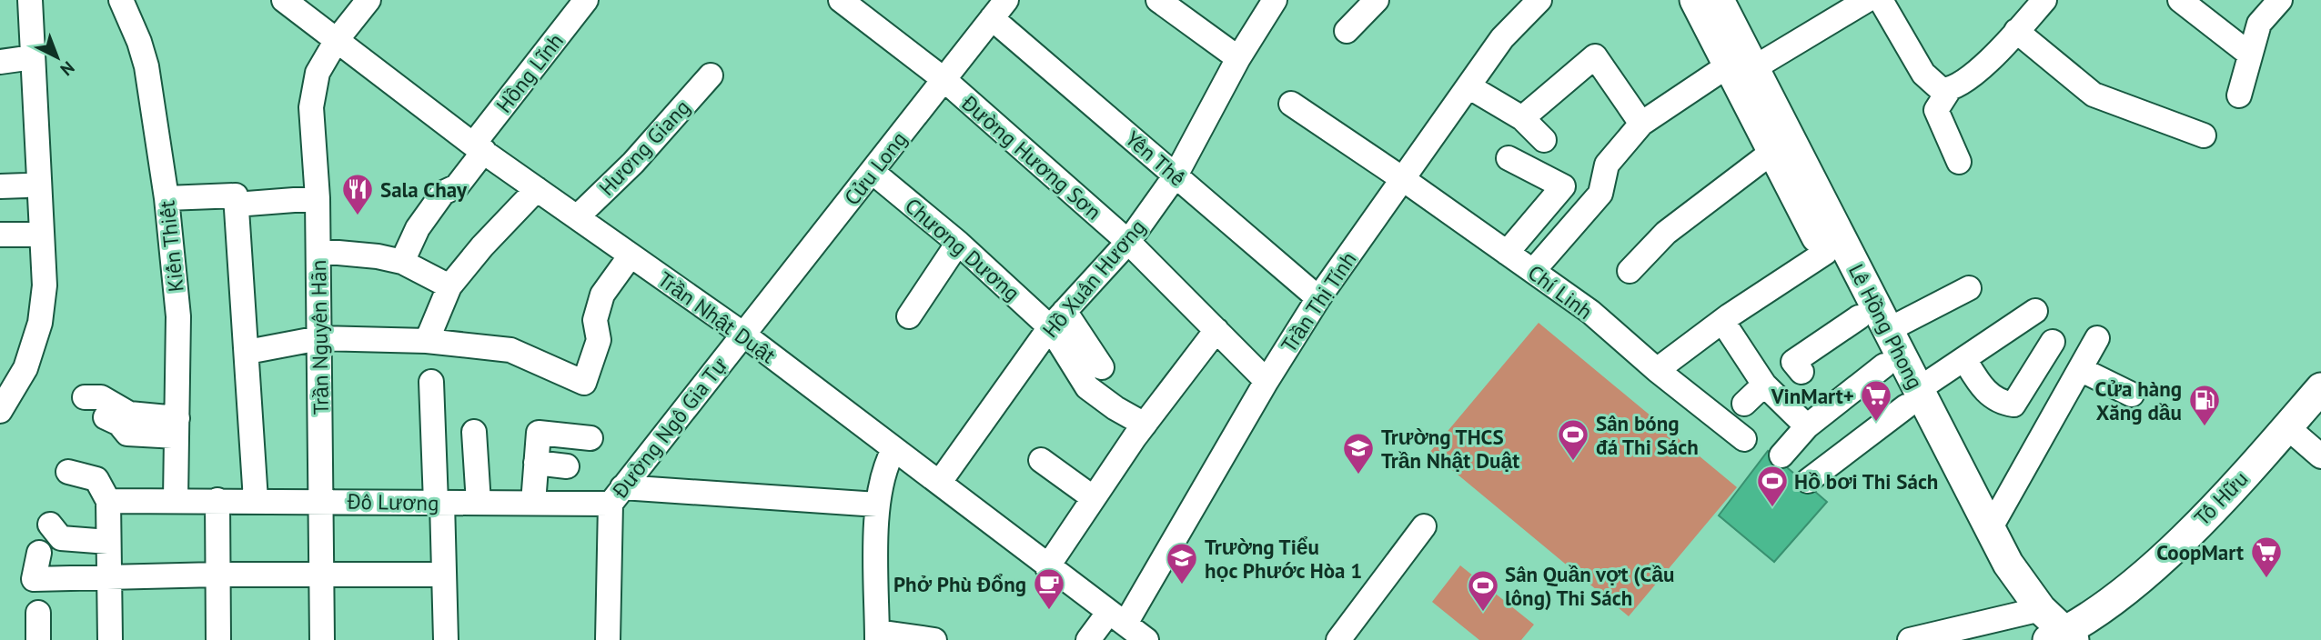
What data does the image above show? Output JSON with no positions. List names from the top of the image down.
{
  "streets": {
    "main road": ["Lê Hồng Phong", "Tố Hữu"],
    "street": [
      "Hồng Lĩnh",
      "Hương Giang",
      "Đường Hương Sơn",
      "Yên Thế",
      "Cửu Long",
      "Kiến Thiết",
      "Chương Dương",
      "Hồ Xuân Hương",
      "Chí Linh",
      "Trần Thị Tính",
      "Trần Nhật Duật",
      "Trần Nguyên Hãn",
      "Đường Ngô Gia Tự",
      "Đô Lương"
    ]
  },
  "crossings": [
    ["Hồng Lĩnh", "Trần Nhật Duật"],
    ["Hương Giang", "Trần Nhật Duật"],
    ["Đường Hương Sơn", "Cửu Long"],
    ["Đường Hương Sơn", "Hồ Xuân Hương"],
    ["Đường Hương Sơn", "Trần Thị Tính"],
    ["Yên Thế", "Cửu Long"],
    ["Yên Thế", "Hồ Xuân Hương"],
    ["Yên Thế", "Trần Thị Tính"],
    ["Cửu Long", "Chương Dương"],
    ["Cửu Long", "Trần Nhật Duật"],
    ["Cửu Long", "Đường Ngô Gia Tự"],
    ["Kiến Thiết", "Đô Lương"],
    ["Chương Dương", "Hồ Xuân Hương"],
    ["Hồ Xuân Hương", "Trần Nhật Duật"],
    ["Chí Linh", "Trần Thị Tính"],
    ["Trần Thị Tính", "Trần Nhật Duật"],
    ["Trần Nhật Duật", "Trần Nguyên Hãn"],
    ["Trần Nhật Duật", "Đường Ngô Gia Tự"],
    ["Lê Hồng Phong", "Tố Hữu"],
    ["Trần Nguyên Hãn", "Đô Lương"],
    ["Đường Ngô Gia Tự", "Đô Lương"]
  ],
  "places": {
    "restaurant": ["Sala Chay"],
    "supermarket": ["VinMart+", "CoopMart"],
    "fuel station": ["Cửa hàng Xăng dầu"],
    "sports": ["Sân bóng đá Thi Sách", "Hồ bơi Thi Sách", "Sân Quần vợt (Cầu lông) Thi Sách"],
    "school or university": ["Trường THCS Trần Nhật Duật", "Trường Tiểu học Phước Hòa 1"],
    "cafe": ["Phở Phù Đổng"]
  },
  "north": "bottom right"
}
